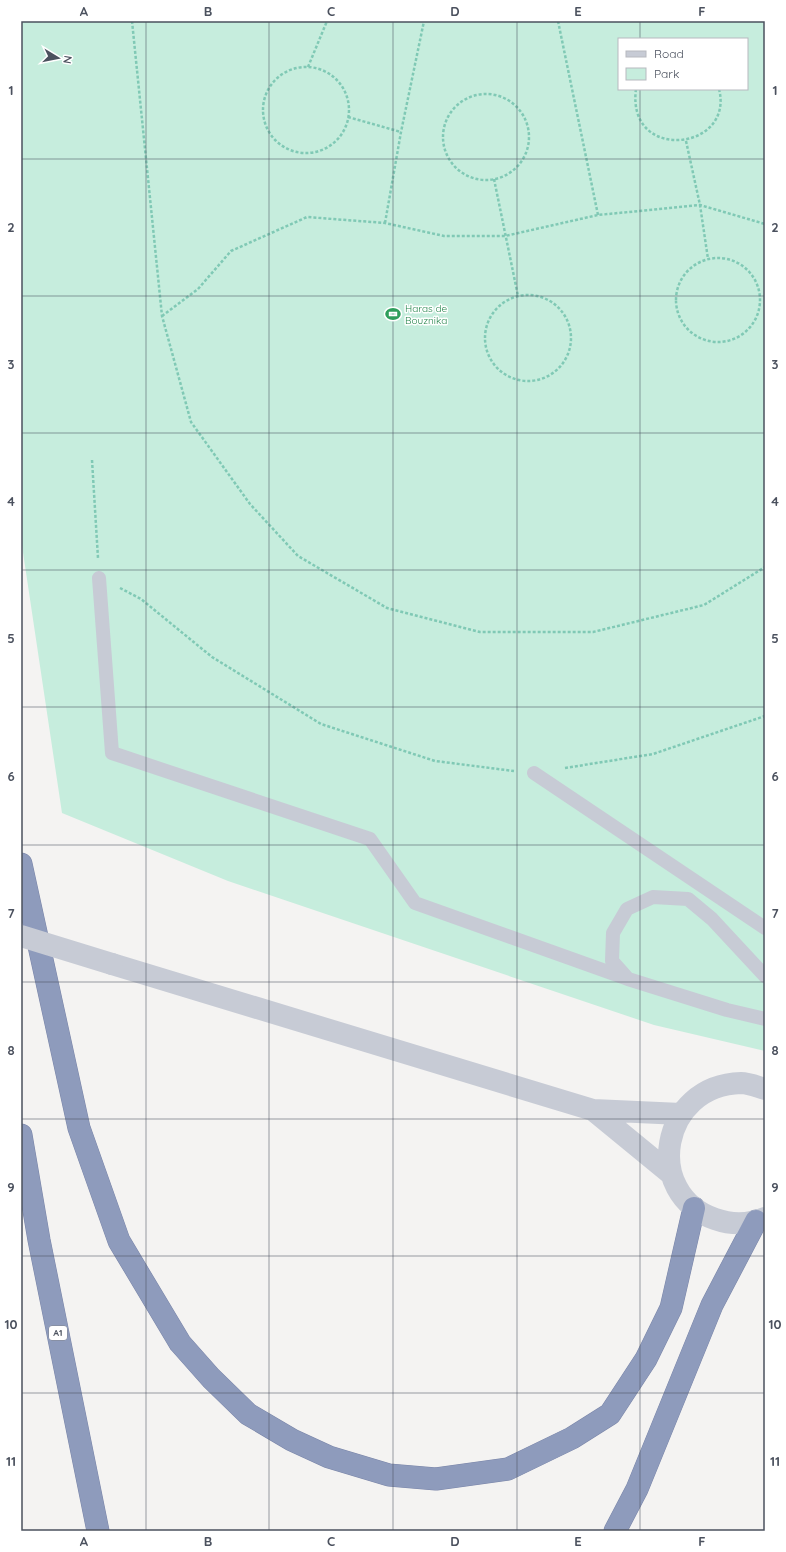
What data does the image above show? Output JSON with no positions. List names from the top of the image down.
{
  "streets": {
    "highway": ["A1"]
  },
  "places": {
    "sports": ["Haras de Bouznika"]
  },
  "legend": ["Road", "Park"],
  "north": "right",
  "grid": {
    "columns": [
      "A",
      "B",
      "C",
      "D",
      "E",
      "F"
    ],
    "rows": [
      "1",
      "2",
      "3",
      "4",
      "5",
      "6",
      "7",
      "8",
      "9",
      "10",
      "11"
    ]
  }
}
